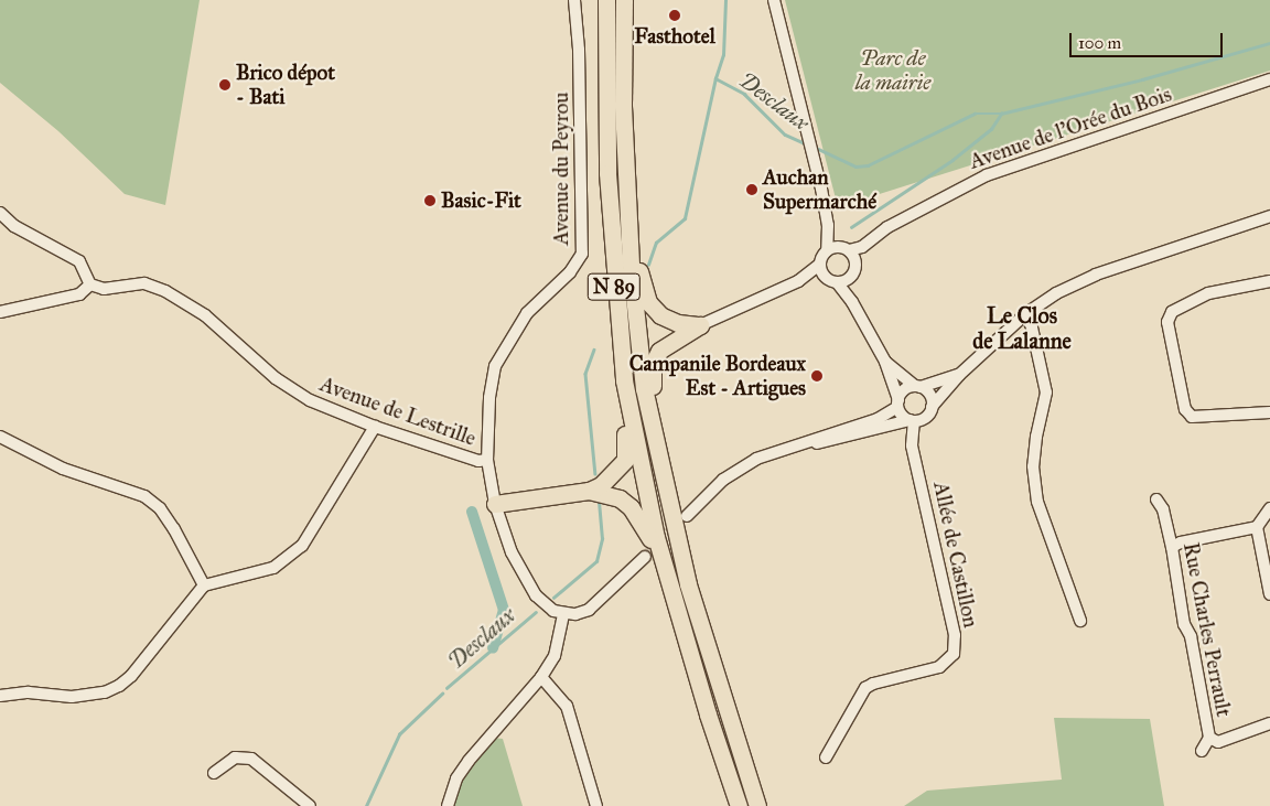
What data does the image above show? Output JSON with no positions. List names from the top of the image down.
{
  "streets": {
    "highway": ["N 89"],
    "street": [
      "Avenue de l'Orée du Bois",
      "Avenue du Peyrou",
      "Avenue de Lestrille",
      "Allée de Castillon",
      "Rue Charles Perrault"
    ]
  },
  "crossings": [
    ["Avenue du Peyrou", "Avenue de Lestrille"]
  ],
  "districts": ["Le Clos de Lalanne"],
  "water": ["Desclaux"],
  "parks": ["Parc de la mairie"],
  "places": [
    "Fasthotel",
    "Brico dépot - Bati",
    "Auchan Supermarché",
    "Basic-Fit",
    "Campanile Bordeaux Est - Artigues"
  ],
  "scale_bar": "100 m"
}
